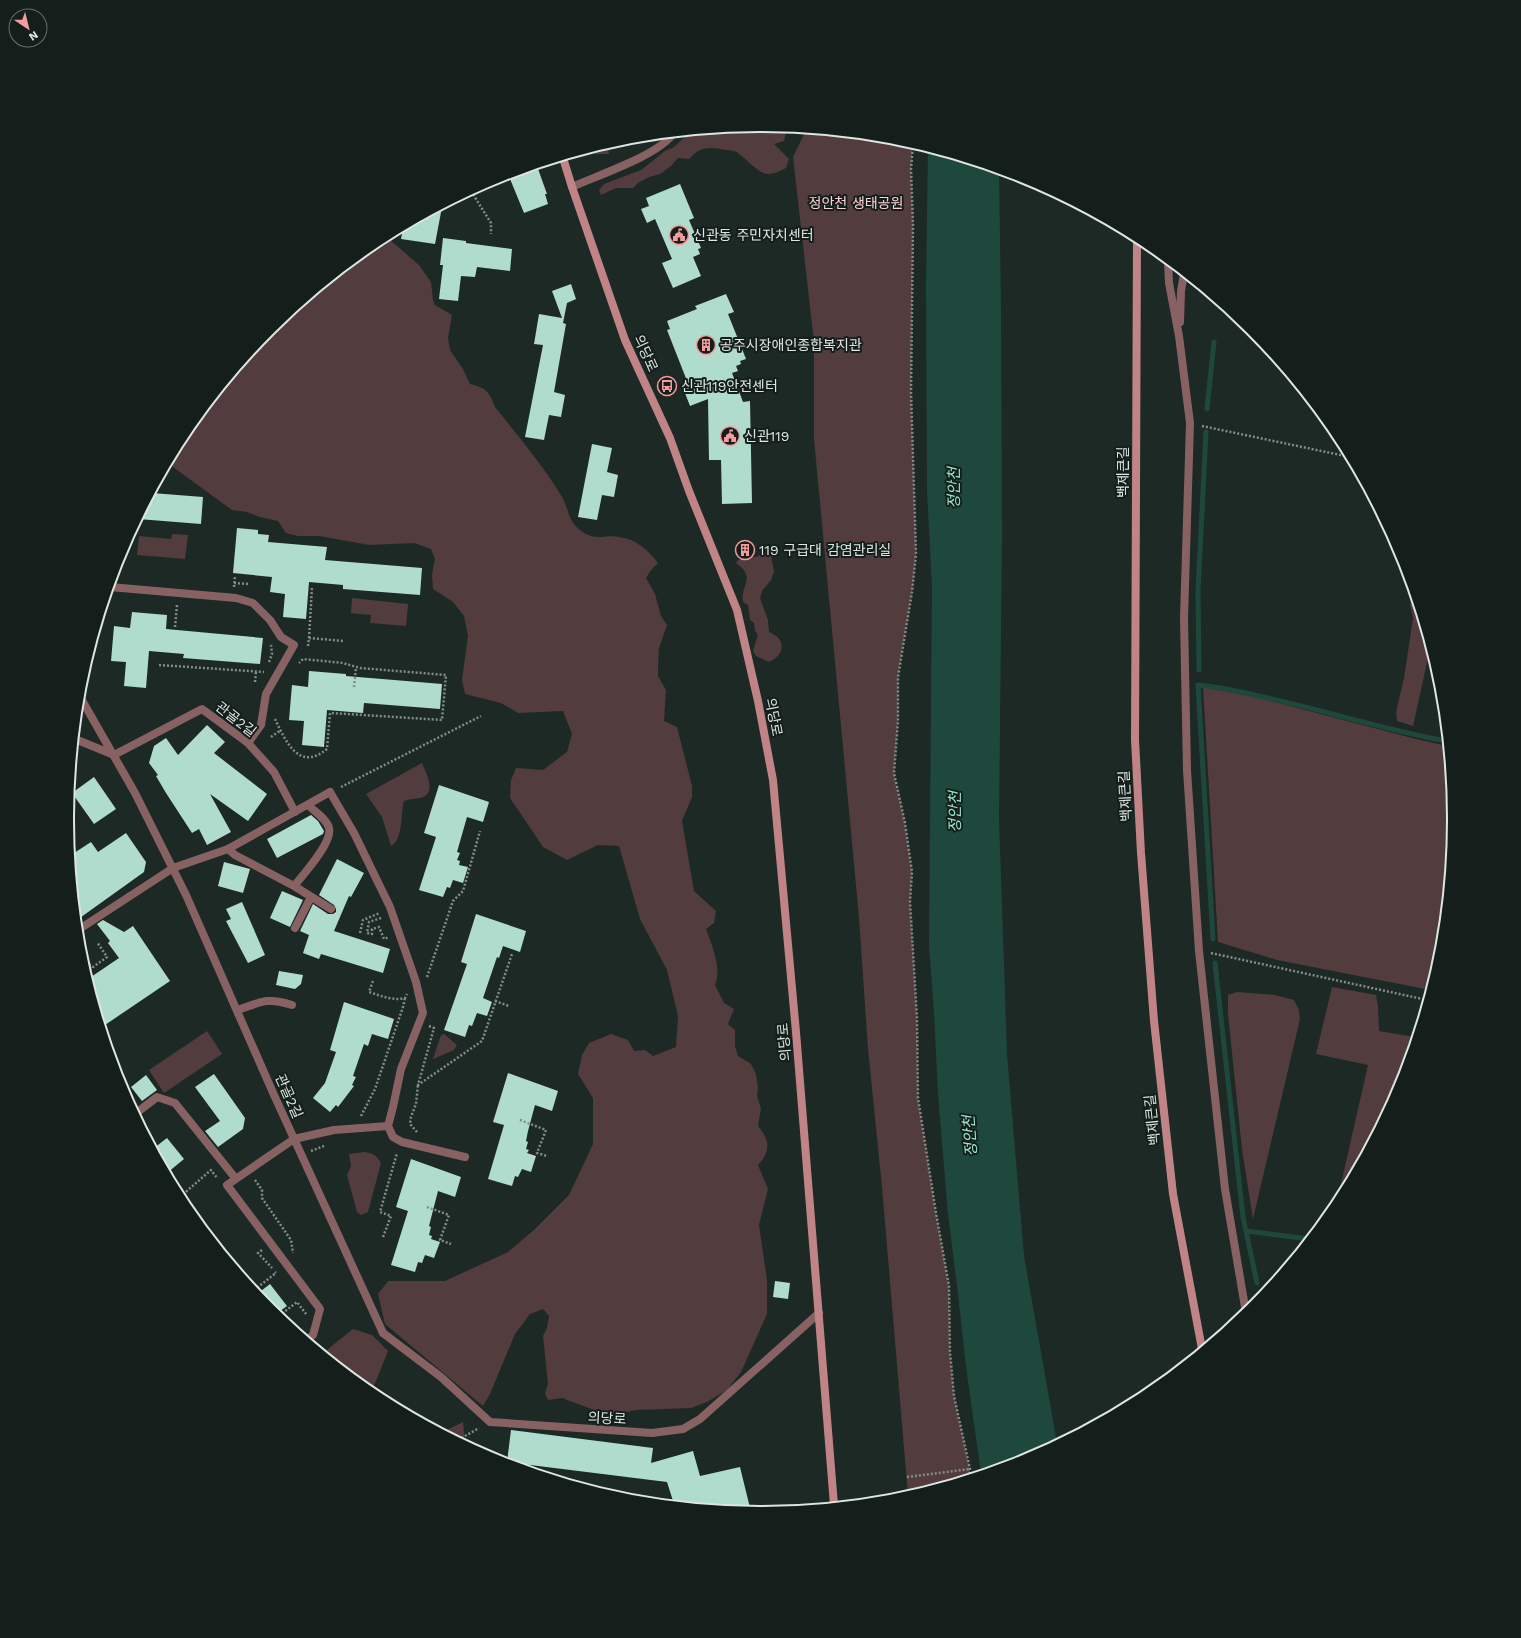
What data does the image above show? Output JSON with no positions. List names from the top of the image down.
{
  "streets": {
    "main road": ["의당로", "백제큰길"],
    "street": ["관골2길"]
  },
  "crossings": [
    ["의당로", "관골2길"]
  ],
  "water": ["정안천"],
  "parks": ["정안천 생태공원"],
  "places": {
    "public building": ["신관동 주민자치센터", "신관119"],
    "building": ["공주시장애인종합복지관", "119 구급대 감염관리실"],
    "bus stop": ["신관119안전센터"]
  },
  "north": "bottom right"
}
